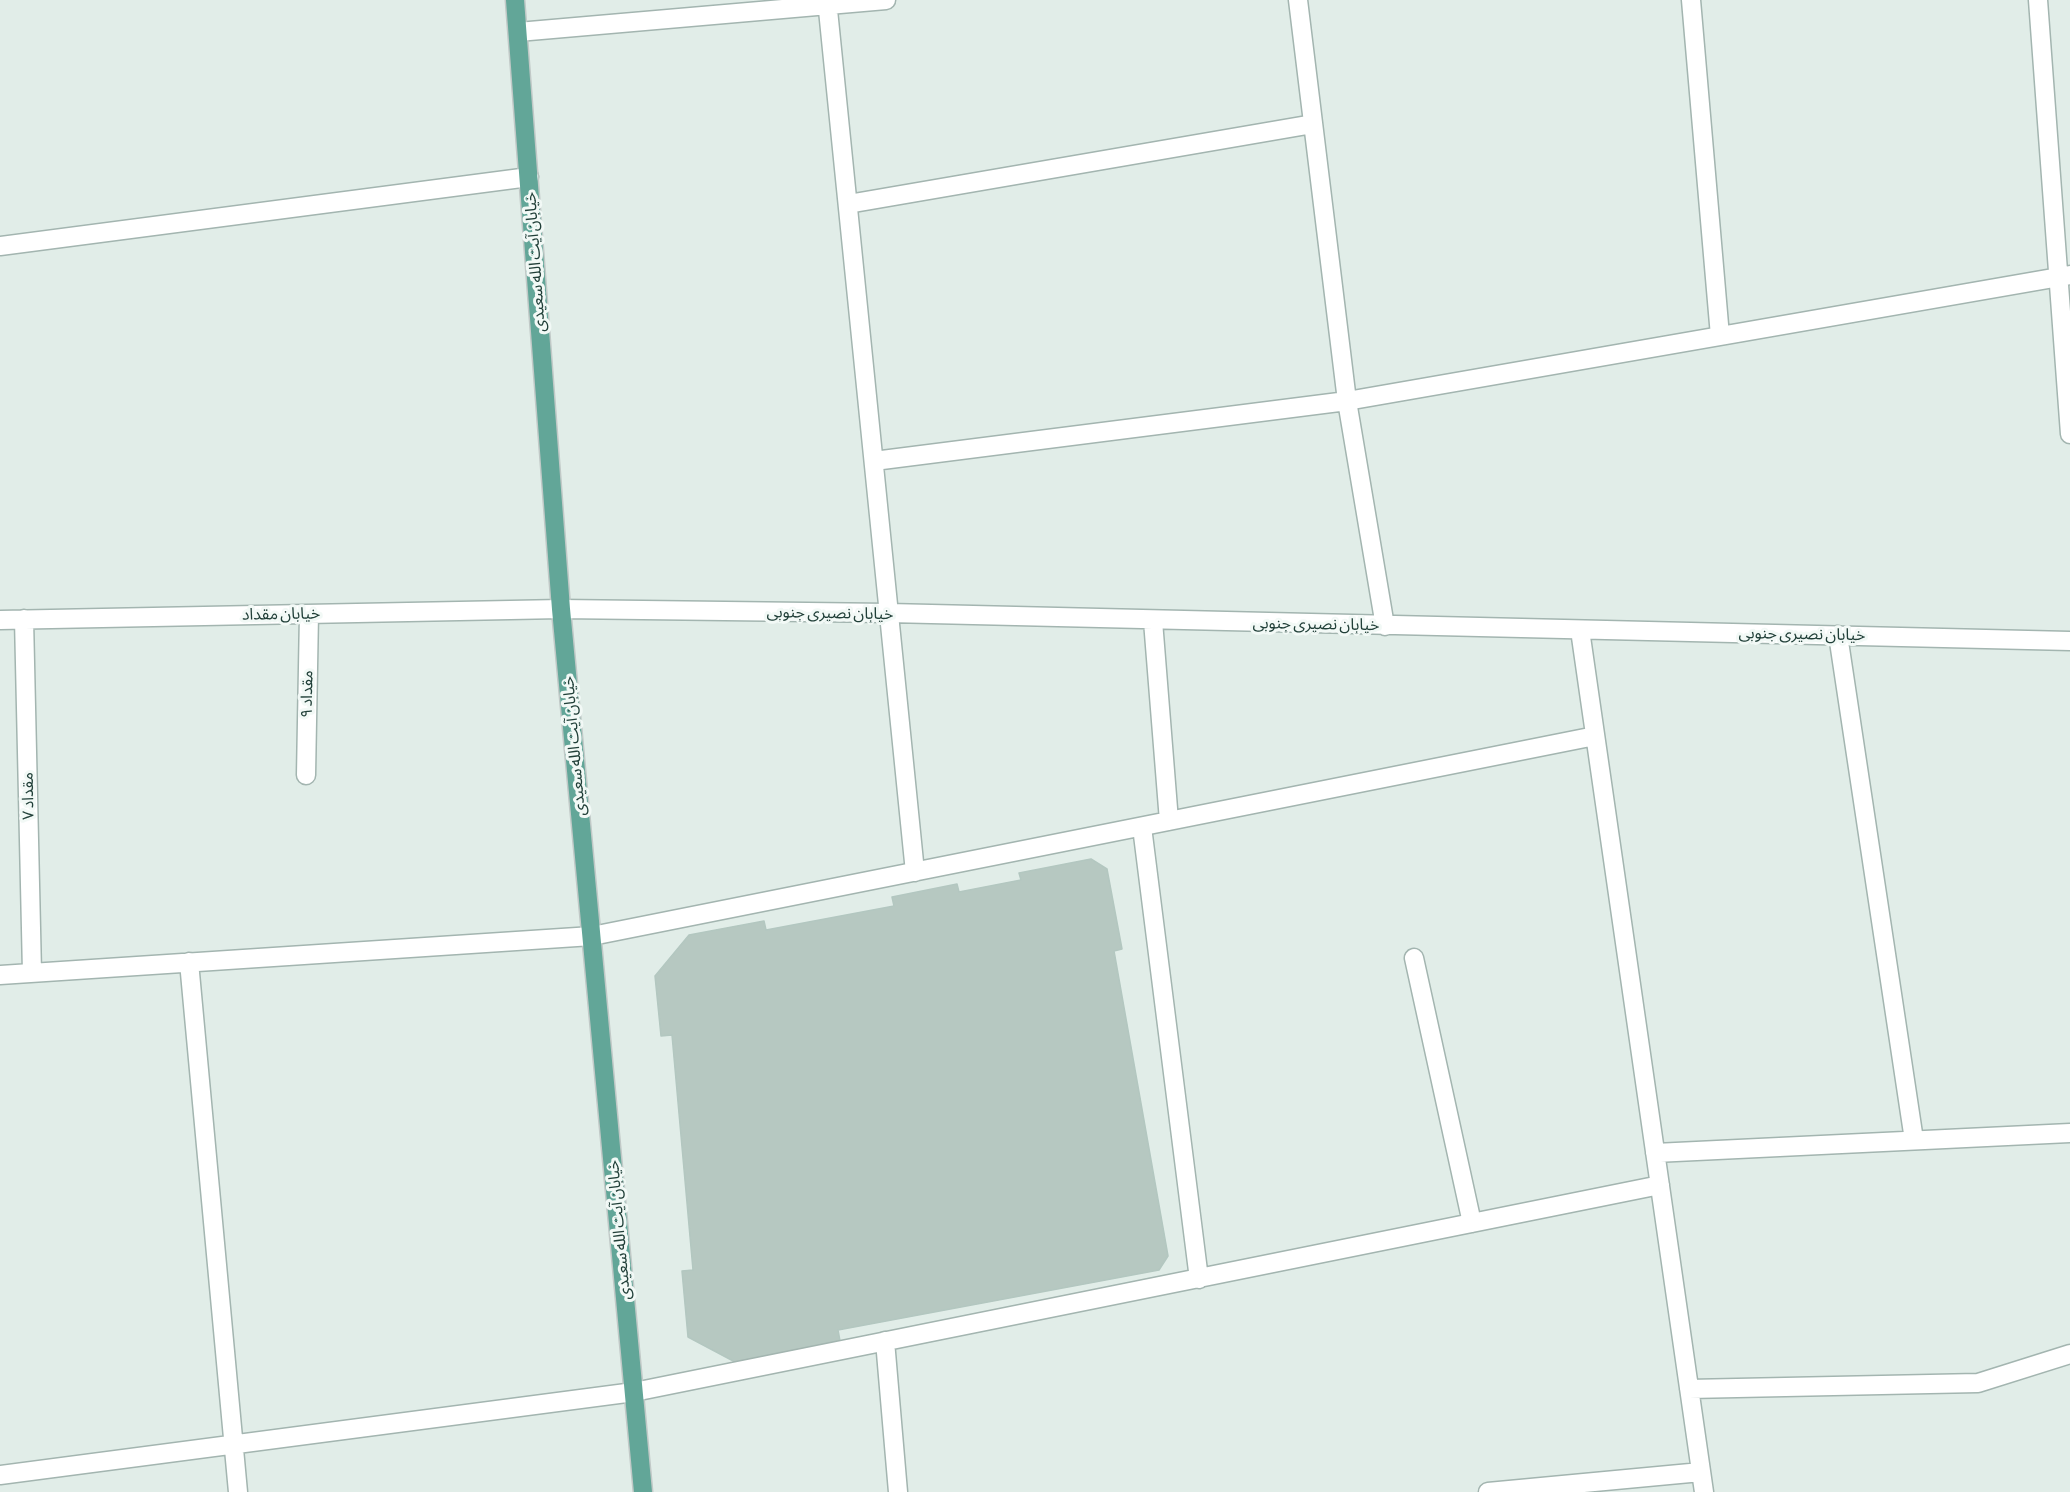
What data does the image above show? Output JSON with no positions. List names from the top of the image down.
{
  "streets": {
    "main road": ["خیابان آیت الله سعیدی"],
    "street": [
      "خیابان نصیری جنوبی",
      "خیابان مقداد",
      "مقداد ۹",
      "۷ مقداد"
    ]
  },
  "crossings": [
    ["خیابان آیت الله سعیدی", "خیابان نصیری جنوبی"],
    ["خیابان آیت الله سعیدی", "خیابان مقداد"],
    ["خیابان نصیری جنوبی", "خیابان مقداد"],
    ["خیابان مقداد", "مقداد ۹"],
    ["خیابان مقداد", "۷ مقداد"]
  ]
}
